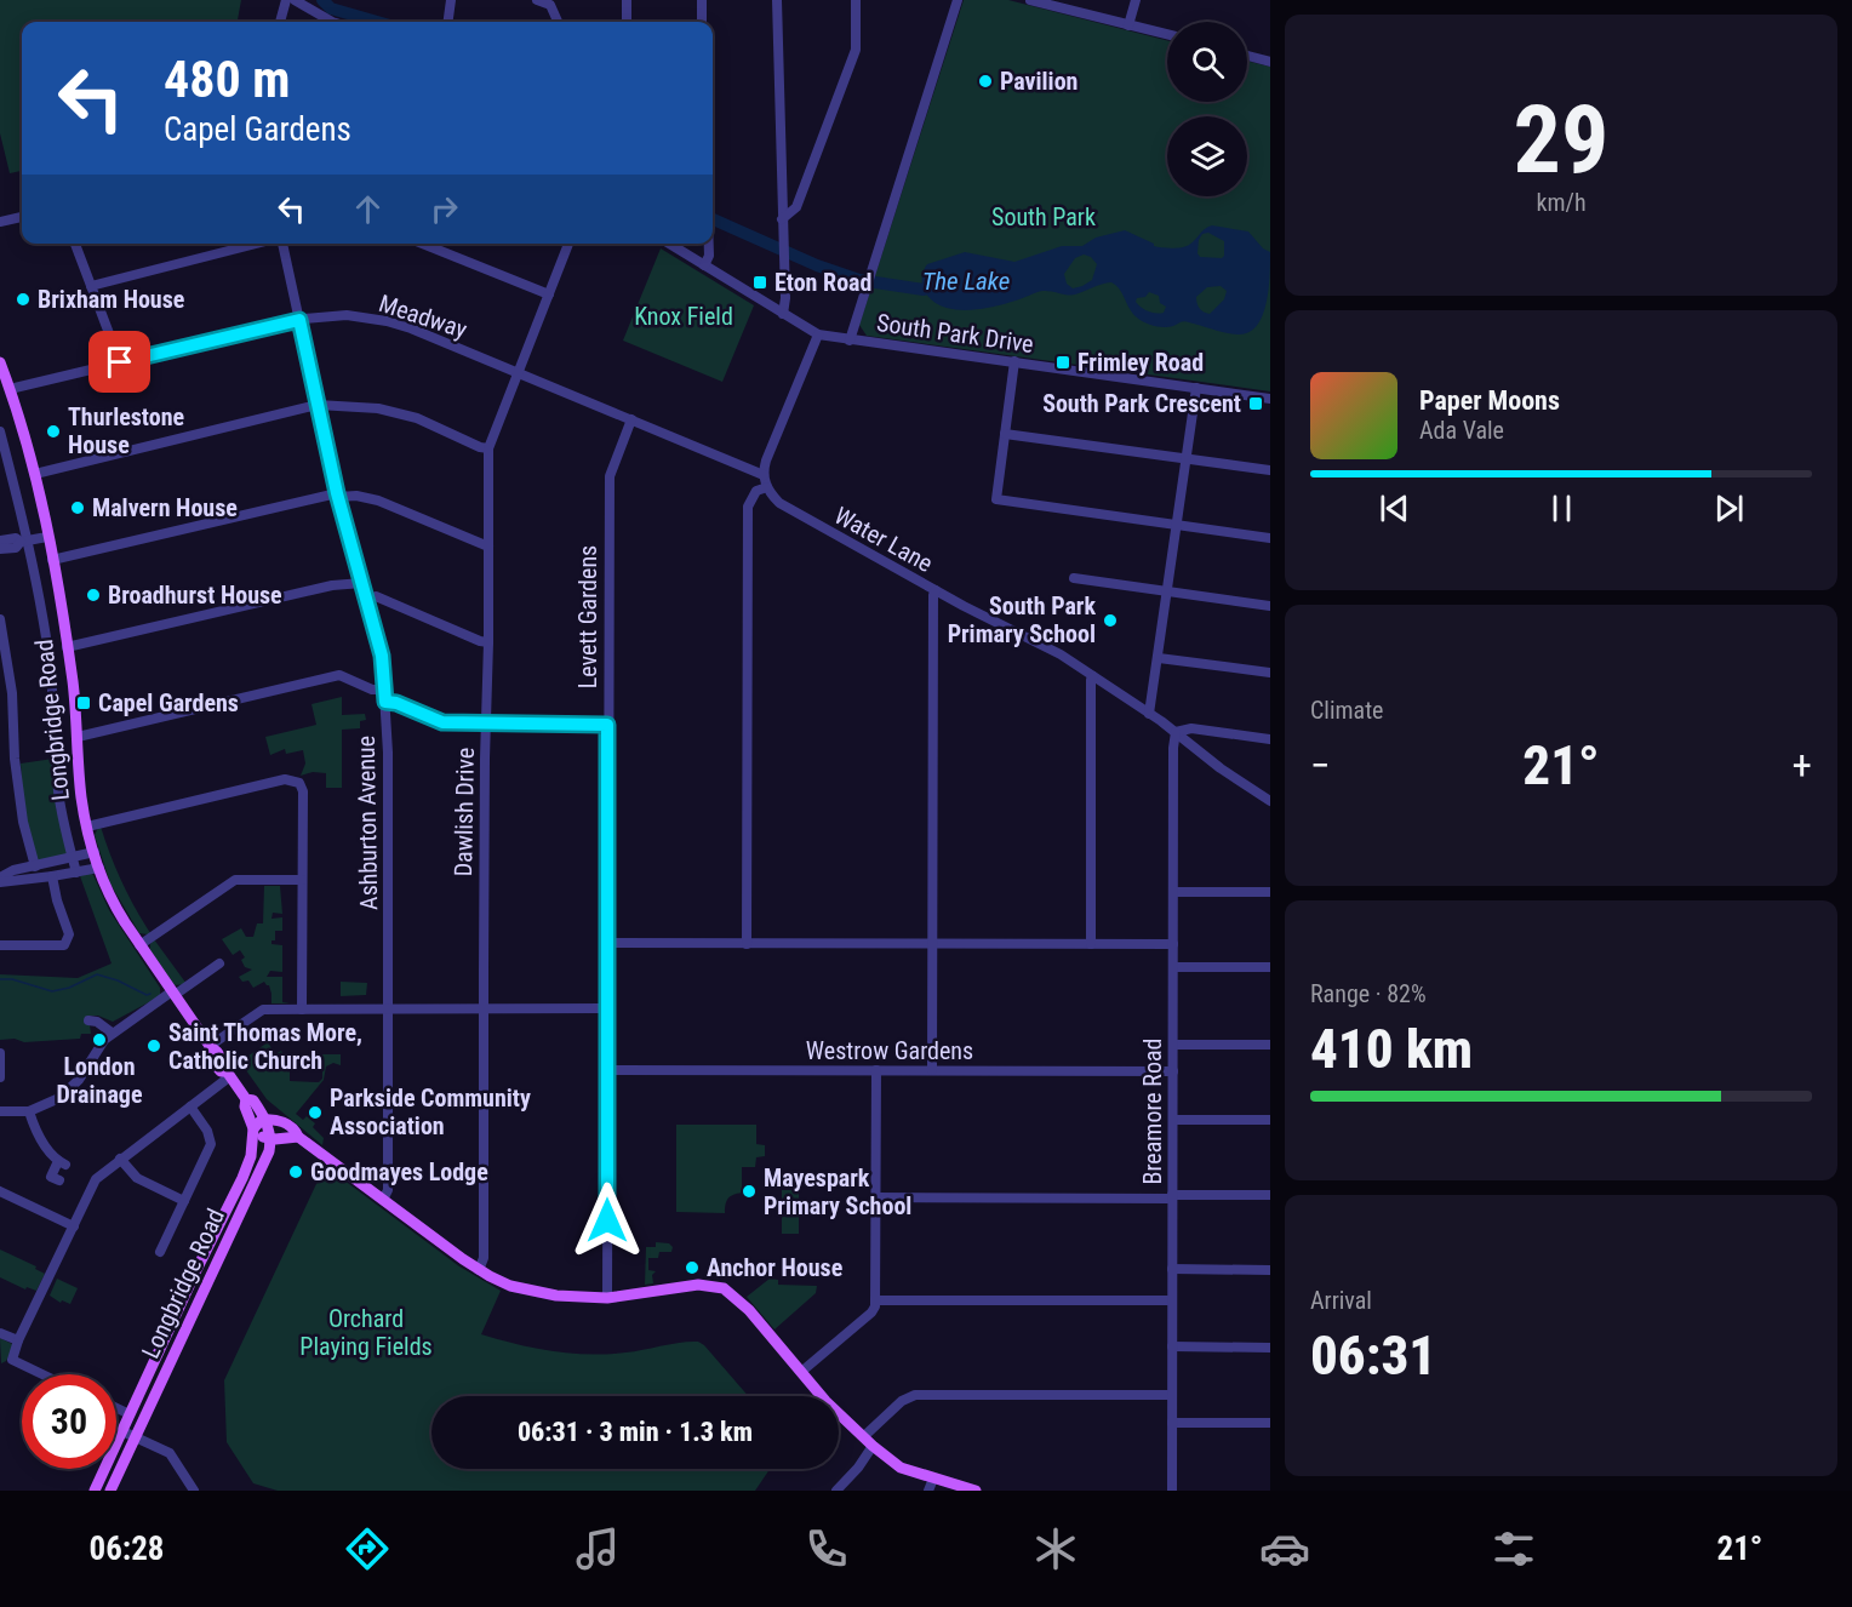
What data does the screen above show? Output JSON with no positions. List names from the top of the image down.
{
  "streets": {
    "main road": ["Longbridge Road"],
    "street": [
      "Meadway",
      "South Park Drive",
      "Water Lane",
      "Levett Gardens",
      "Dawlish Drive",
      "Ashburton Avenue",
      "Westrow Gardens",
      "Breamore Road"
    ]
  },
  "crossings": [
    ["Meadway", "Levett Gardens"],
    ["Meadway", "Longbridge Road"],
    ["Meadway", "Dawlish Drive"],
    ["Meadway", "Ashburton Avenue"],
    ["Water Lane", "Breamore Road"],
    ["Levett Gardens", "Westrow Gardens"],
    ["Westrow Gardens", "Breamore Road"]
  ],
  "water": ["The Lake"],
  "parks": ["South Park", "Knox Field", "Orchard Playing Fields"],
  "places": {
    "other": [
      "Pavilion",
      "Brixham House",
      "Thurlestone House",
      "Malvern House",
      "Broadhurst House",
      "South Park Primary School",
      "London Drainage",
      "Saint Thomas More, Catholic Church",
      "Parkside Community Association",
      "Goodmayes Lodge",
      "Mayespark Primary School",
      "Anchor House"
    ],
    "transit": [
      "Eton Road",
      "Frimley Road",
      "South Park Crescent",
      "Capel Gardens"
    ]
  },
  "page": {
    "tile": [
      ["29", "km/h"],
      "Climate",
      ["Range · 82%", "410 km"],
      ["Arrival", "06:31"]
    ],
    "turn": ["480 m", "Capel Gardens"],
    "song": ["Paper Moons", "Ada Vale"],
    "heat": ["−", "21°", "+"],
    "limit": "30",
    "trip": "06:31 · 3 min · 1.3 km",
    "tabs": ["06:28", "21°"]
  }
}
